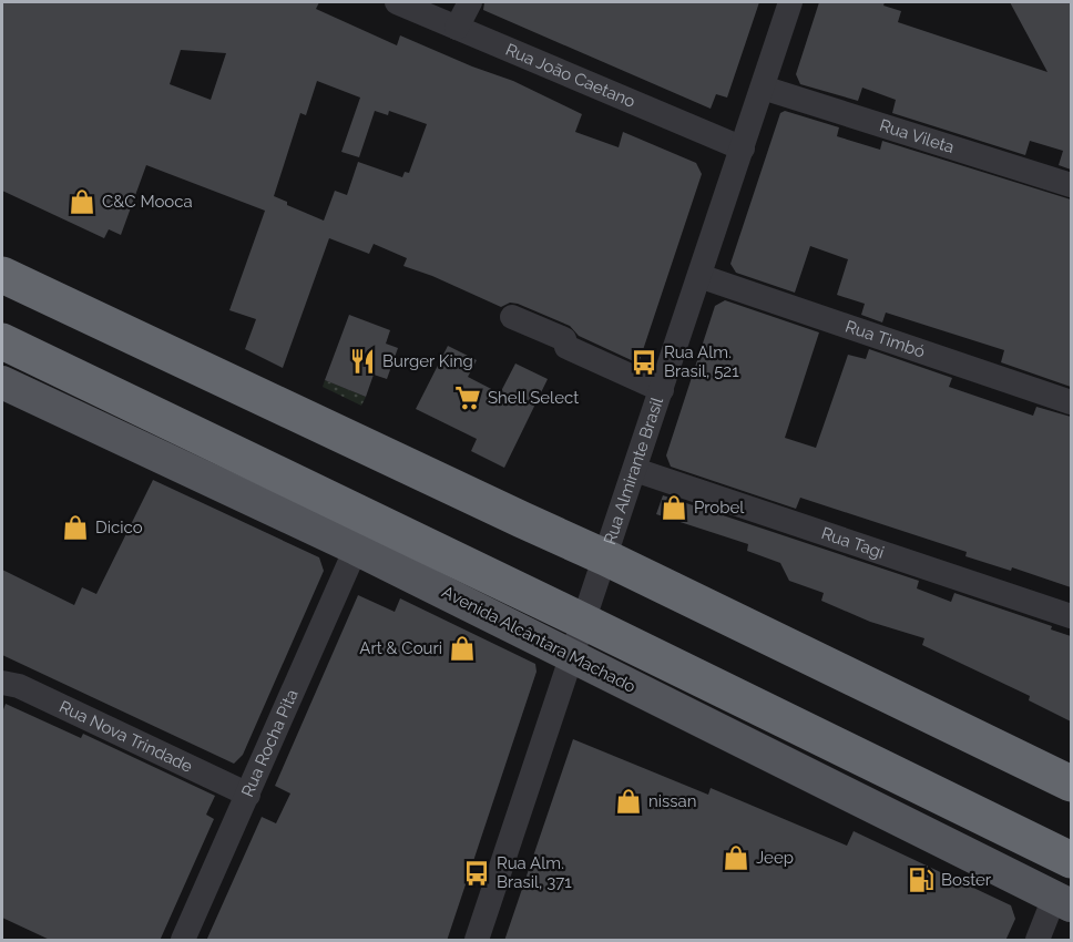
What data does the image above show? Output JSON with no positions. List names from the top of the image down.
{
  "streets": {
    "highway": ["Avenida Alcântara Machado"],
    "street": [
      "Rua João Caetano",
      "Rua Vileta",
      "Rua Timbó",
      "Rua Almirante Brasil",
      "Rua Tagi",
      "Rua Nova Trindade",
      "Rua Rocha Pita"
    ]
  },
  "crossings": [
    ["Rua João Caetano", "Rua Almirante Brasil"],
    ["Rua Vileta", "Rua Almirante Brasil"],
    ["Rua Timbó", "Rua Almirante Brasil"],
    ["Rua Almirante Brasil", "Rua Tagi"],
    ["Rua Almirante Brasil", "Avenida Alcântara Machado"],
    ["Avenida Alcântara Machado", "Rua Rocha Pita"],
    ["Rua Nova Trindade", "Rua Rocha Pita"]
  ],
  "places": {
    "shop": [
      "C&C Mooca",
      "Probel",
      "Dicico",
      "Art & Couri",
      "nissan",
      "Jeep"
    ],
    "restaurant": ["Burger King"],
    "bus stop": ["Rua Alm. Brasil, 521", "Rua Alm. Brasil, 371"],
    "supermarket": ["Shell Select"],
    "fuel station": ["Boster"]
  }
}
